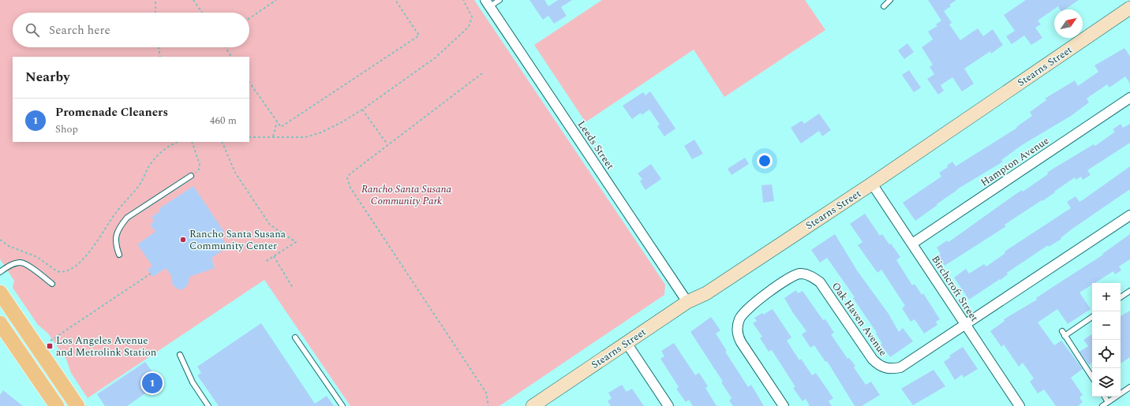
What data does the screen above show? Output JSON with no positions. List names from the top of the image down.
{
  "streets": {
    "main road": ["Stearns Street"],
    "street": [
      "Leeds Street",
      "Hampton Avenue",
      "Birchcroft Street",
      "Oak Haven Avenue"
    ]
  },
  "crossings": [
    ["Stearns Street", "Leeds Street"],
    ["Stearns Street", "Birchcroft Street"],
    ["Hampton Avenue", "Birchcroft Street"],
    ["Birchcroft Street", "Oak Haven Avenue"]
  ],
  "parks": ["Rancho Santa Susana Community Park"],
  "places": {
    "other": ["Rancho Santa Susana Community Center"],
    "transit": ["Los Angeles Avenue and Metrolink Station"]
  },
  "north": "top right",
  "page": {
    "search": "Search here",
    "heading": "Nearby",
    "list": [
      {
        "mark": "1",
        "name": "Promenade Cleaners",
        "note": "Shop",
        "value": "460 m"
      }
    ],
    "map_buttons": ["+", "−"],
    "pins": "1"
  }
}
